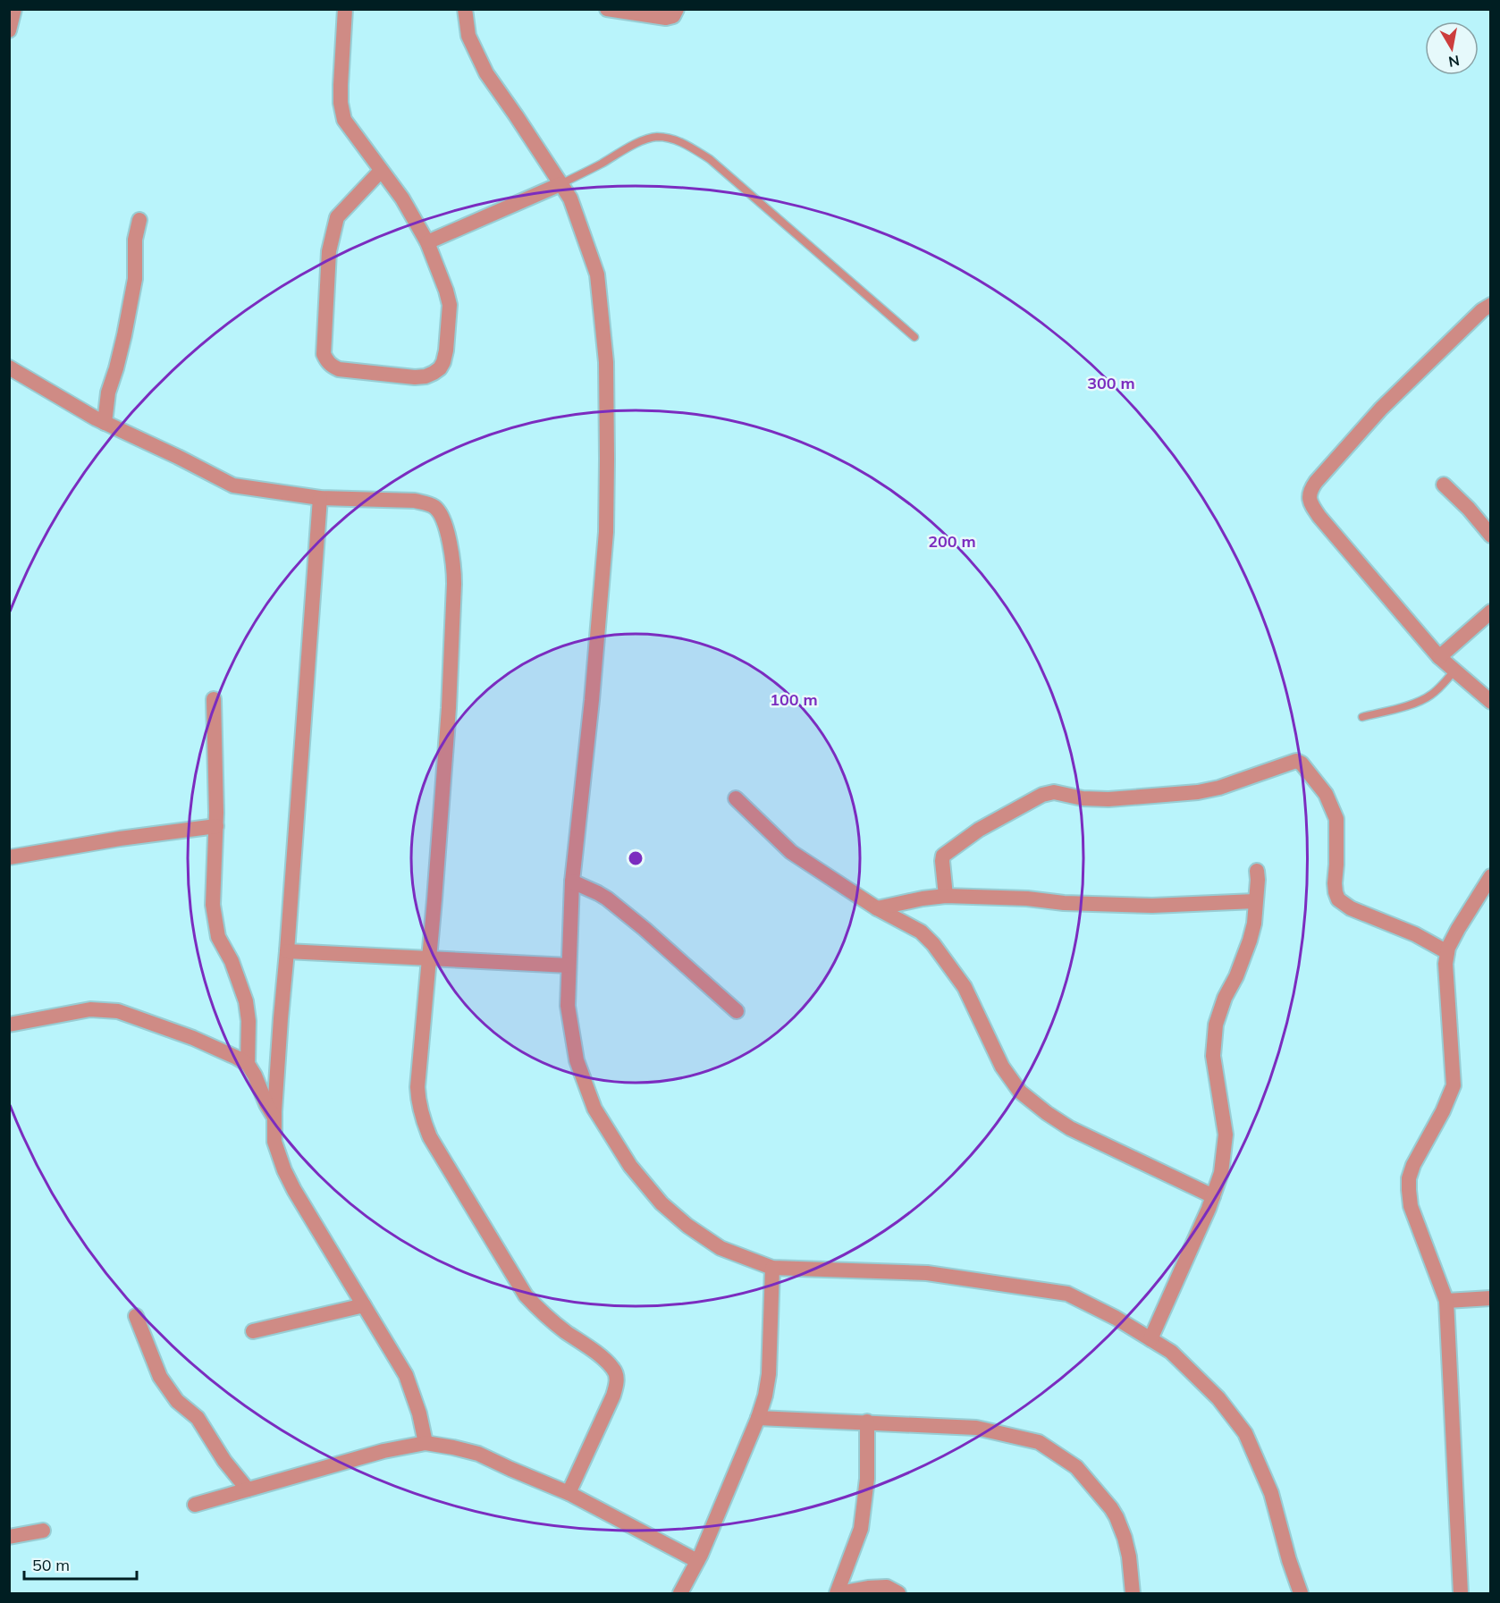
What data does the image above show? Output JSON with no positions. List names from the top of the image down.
{
  "scale_bar": "50 m",
  "north": "bottom",
  "rings": ["300 m", "200 m", "100 m"]
}
